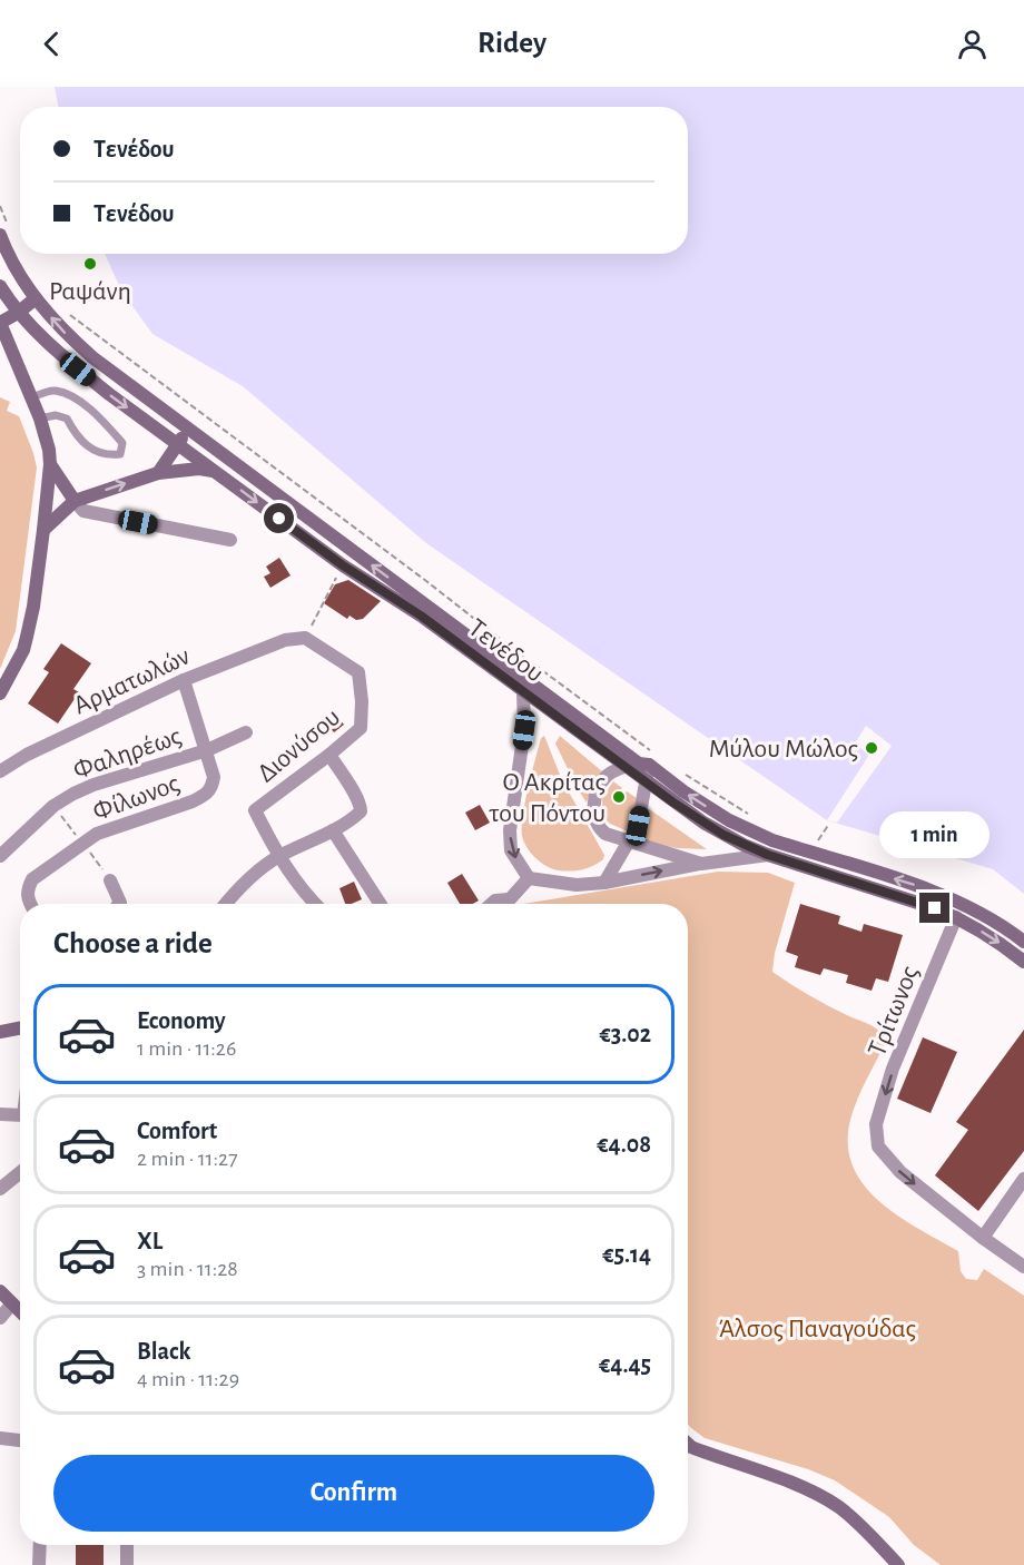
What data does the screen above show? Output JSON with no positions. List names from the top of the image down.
{
  "streets": {
    "main road": ["Τενέδου"],
    "street": [
      "Αρματωλών",
      "Διονύσου",
      "Φαληρέως",
      "Φίλωνος",
      "Τρίτωνος"
    ]
  },
  "crossings": [
    ["Τενέδου", "Τρίτωνος"],
    ["Αρματωλών", "Διονύσου"],
    ["Αρματωλών", "Φίλωνος"],
    ["Φαληρέως", "Φίλωνος"]
  ],
  "one_way": ["Τρίτωνος"],
  "parks": ["Άλσος Παναγούδας"],
  "places": ["Ραψάνη", "Μύλου Μώλος", "Ο Ακρίτας του Πόντου"],
  "page": {
    "header": "Ridey",
    "banner": ["Τενέδου", "Τενέδου"],
    "bubble": "1 min",
    "heading": "Choose a ride",
    "list": [
      {
        "name": "Economy",
        "note": "1 min · 11:26",
        "value": "€3.02"
      },
      {
        "name": "Comfort",
        "note": "2 min · 11:27",
        "value": "€4.08"
      },
      {
        "name": "XL",
        "note": "3 min · 11:28",
        "value": "€5.14"
      },
      {
        "name": "Black",
        "note": "4 min · 11:29",
        "value": "€4.45"
      }
    ],
    "buttons": "Confirm"
  }
}
